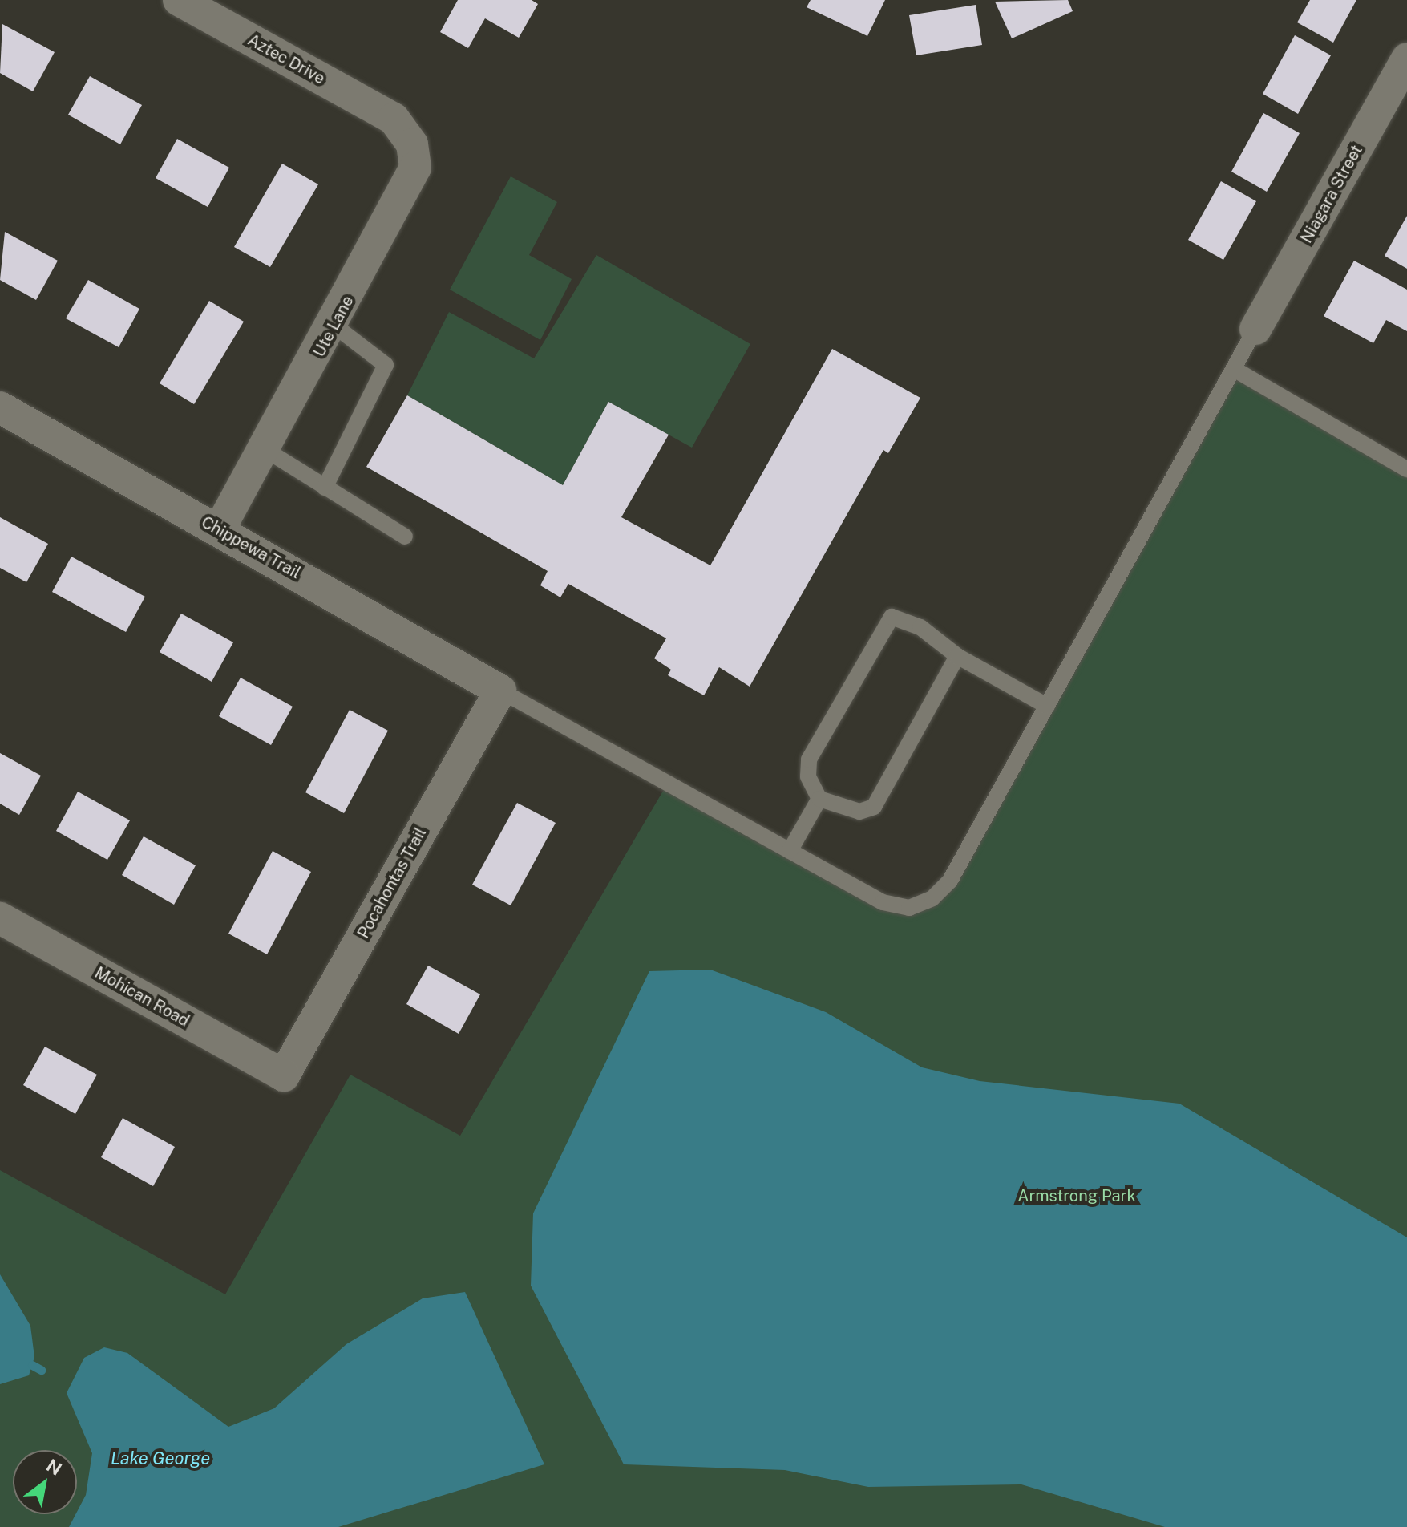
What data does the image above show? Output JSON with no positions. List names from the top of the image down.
{
  "streets": {
    "street": [
      "Aztec Drive",
      "Niagara Street",
      "Ute Lane",
      "Chippewa Trail",
      "Pocahontas Trail",
      "Mohican Road"
    ]
  },
  "crossings": [
    ["Aztec Drive", "Ute Lane"],
    ["Ute Lane", "Chippewa Trail"],
    ["Chippewa Trail", "Pocahontas Trail"],
    ["Pocahontas Trail", "Mohican Road"]
  ],
  "water": ["Lake George"],
  "parks": ["Armstrong Park"],
  "north": "top right"
}
